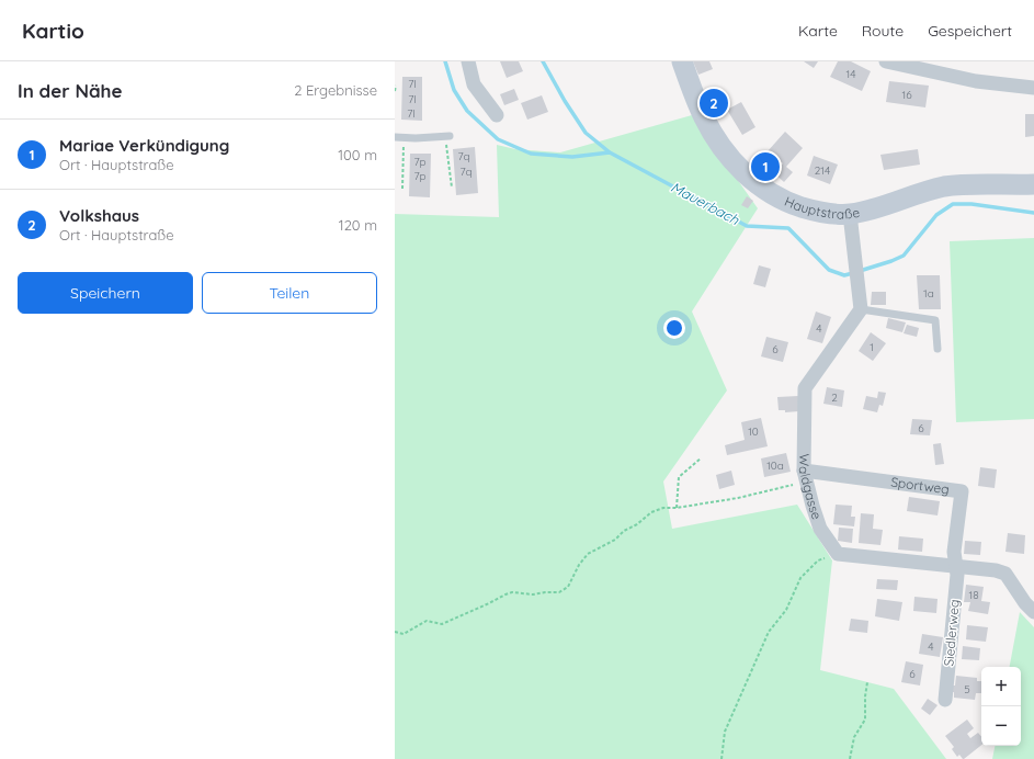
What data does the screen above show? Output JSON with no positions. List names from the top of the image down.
{
  "streets": {
    "main road": ["Hauptstraße"],
    "street": ["Waldgasse", "Sportweg", "Siedlerweg"]
  },
  "crossings": [
    ["Waldgasse", "Sportweg"],
    ["Sportweg", "Siedlerweg"]
  ],
  "water": ["Mauerbach"],
  "house_numbers": [
    "14",
    "7l",
    "16",
    "7l",
    "7l",
    "7q",
    "7p",
    "214",
    "7q",
    "7p",
    "1a",
    "4",
    "1",
    "6",
    "2",
    "6",
    "10",
    "10a",
    "18",
    "4",
    "6",
    "5"
  ],
  "page": {
    "header": "Kartio",
    "nav": ["Karte", "Route", "Gespeichert"],
    "heading": ["In der Nähe", "2 Ergebnisse"],
    "pins": ["2", "1"],
    "list": [
      {
        "mark": "1",
        "name": "Mariae Verkündigung",
        "note": "Ort · Hauptstraße",
        "value": "100 m"
      },
      {
        "mark": "2",
        "name": "Volkshaus",
        "note": "Ort · Hauptstraße",
        "value": "120 m"
      }
    ],
    "buttons": ["Speichern", "Teilen"],
    "map_buttons": ["+", "−"]
  }
}
